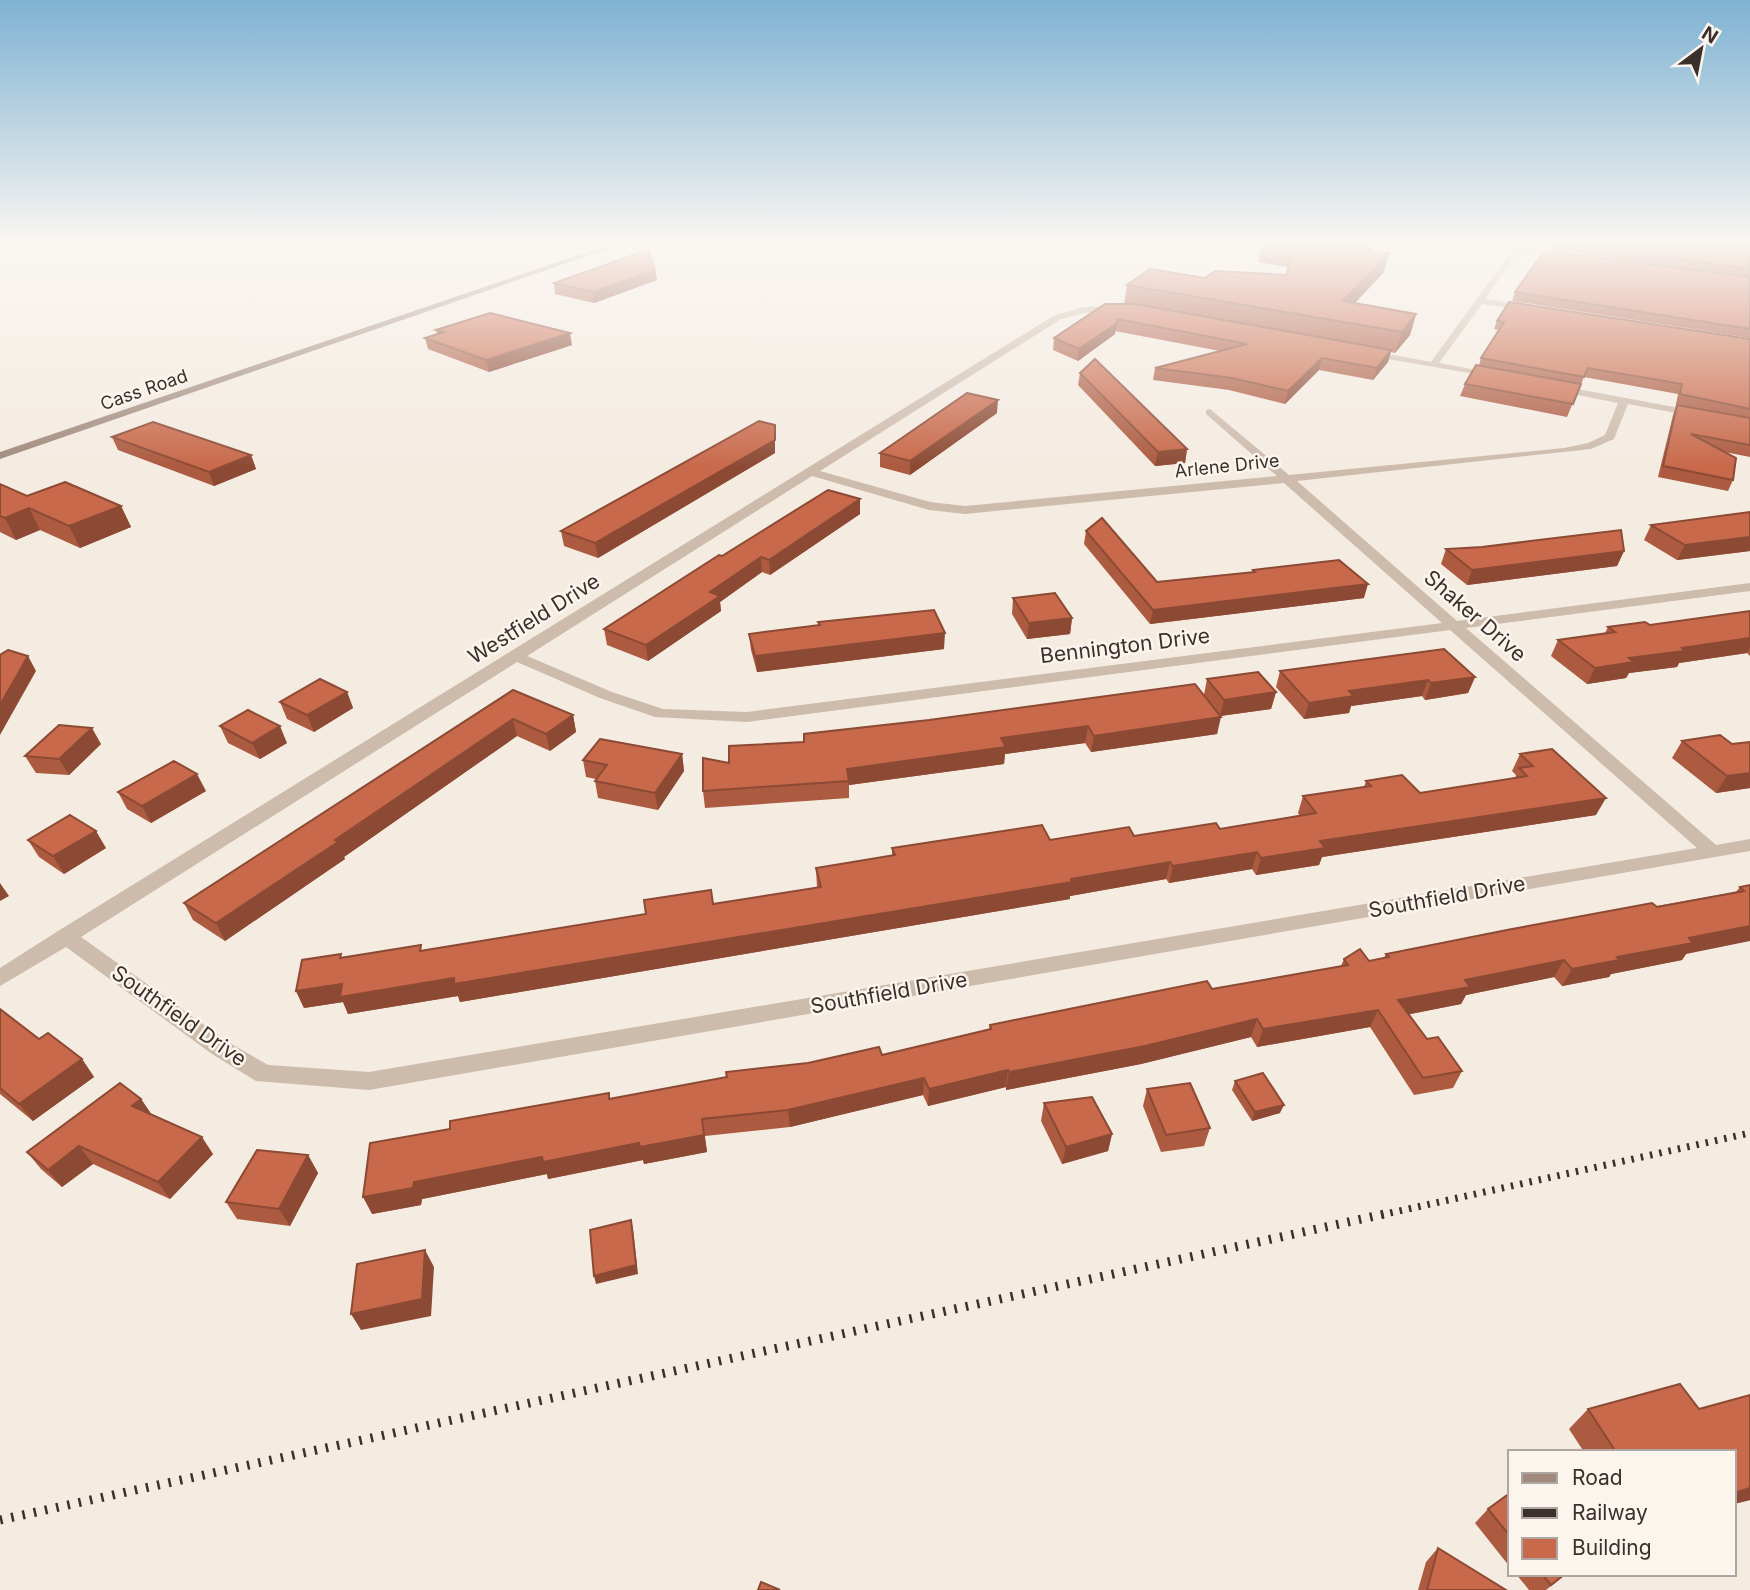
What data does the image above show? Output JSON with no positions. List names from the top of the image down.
{
  "streets": {
    "street": [
      "Cass Road",
      "Arlene Drive",
      "Shaker Drive",
      "Westfield Drive",
      "Bennington Drive",
      "Southfield Drive"
    ]
  },
  "crossings": [
    ["Arlene Drive", "Shaker Drive"],
    ["Arlene Drive", "Westfield Drive"],
    ["Shaker Drive", "Bennington Drive"],
    ["Shaker Drive", "Southfield Drive"],
    ["Westfield Drive", "Bennington Drive"],
    ["Westfield Drive", "Southfield Drive"]
  ],
  "legend": ["Road", "Railway", "Building"],
  "north": "top right"
}
